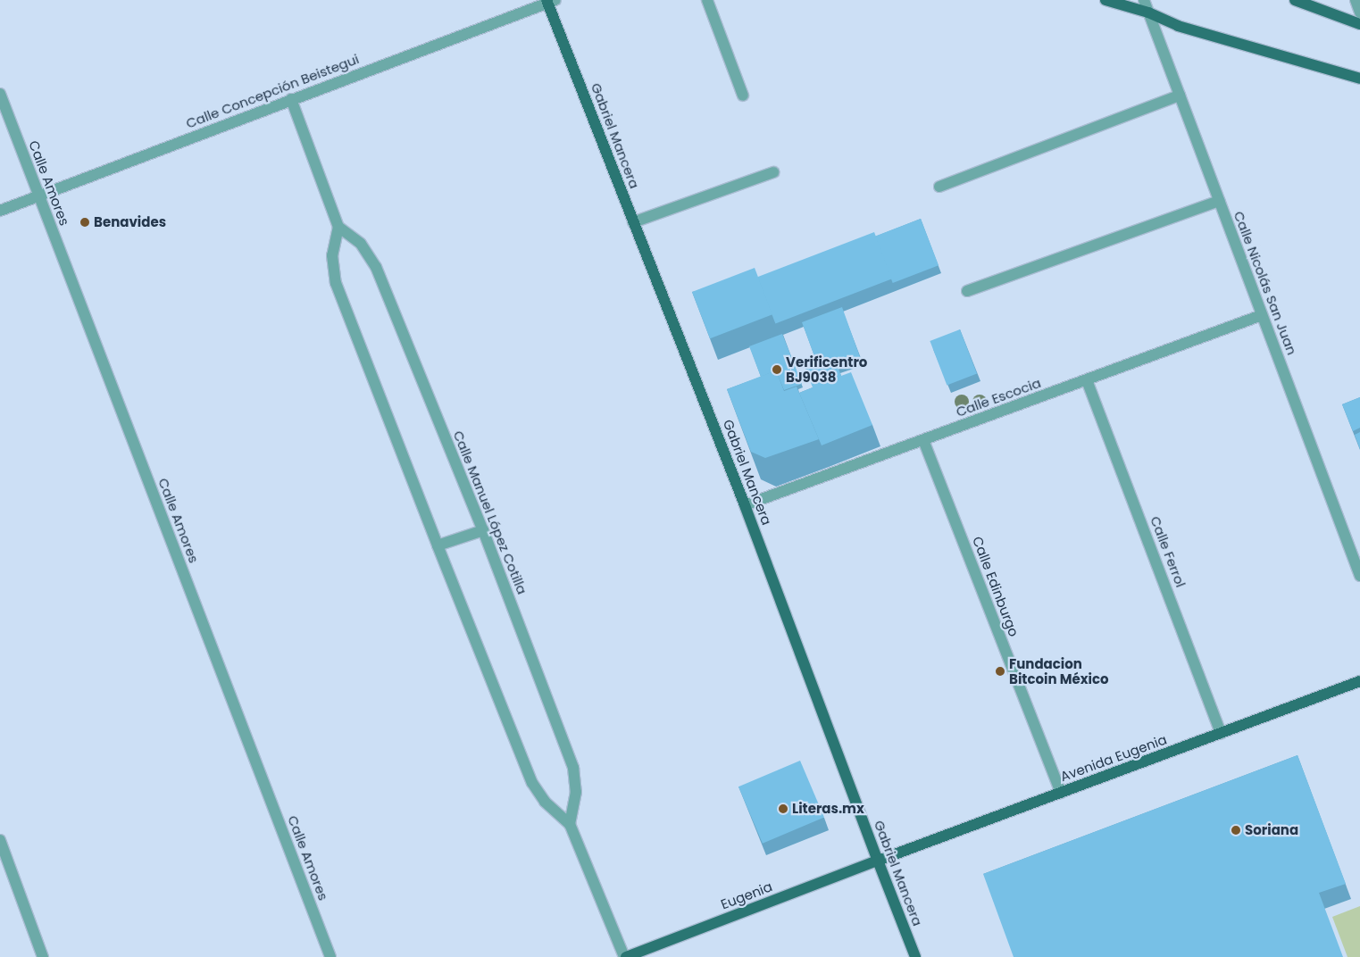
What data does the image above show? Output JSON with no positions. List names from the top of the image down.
{
  "streets": {
    "main road": ["Gabriel Mancera", "Avenida Eugenia", "Eugenia"],
    "street": [
      "Calle Concepción Beistegui",
      "Calle Amores",
      "Calle Nicolás San Juan",
      "Calle Escocia",
      "Calle Manuel López Cotilla",
      "Calle Ferrol",
      "Calle Edinburgo"
    ]
  },
  "crossings": [
    ["Calle Concepción Beistegui", "Gabriel Mancera"],
    ["Calle Concepción Beistegui", "Calle Amores"],
    ["Gabriel Mancera", "Calle Escocia"],
    ["Gabriel Mancera", "Avenida Eugenia"],
    ["Gabriel Mancera", "Eugenia"],
    ["Calle Nicolás San Juan", "Calle Escocia"],
    ["Calle Escocia", "Calle Ferrol"],
    ["Calle Escocia", "Calle Edinburgo"],
    ["Calle Ferrol", "Avenida Eugenia"],
    ["Calle Edinburgo", "Avenida Eugenia"],
    ["Avenida Eugenia", "Eugenia"]
  ],
  "places": [
    "Benavides",
    "Verificentro BJ9038",
    "Fundacion Bitcoin México",
    "Literas.mx",
    "Soriana"
  ]
}
